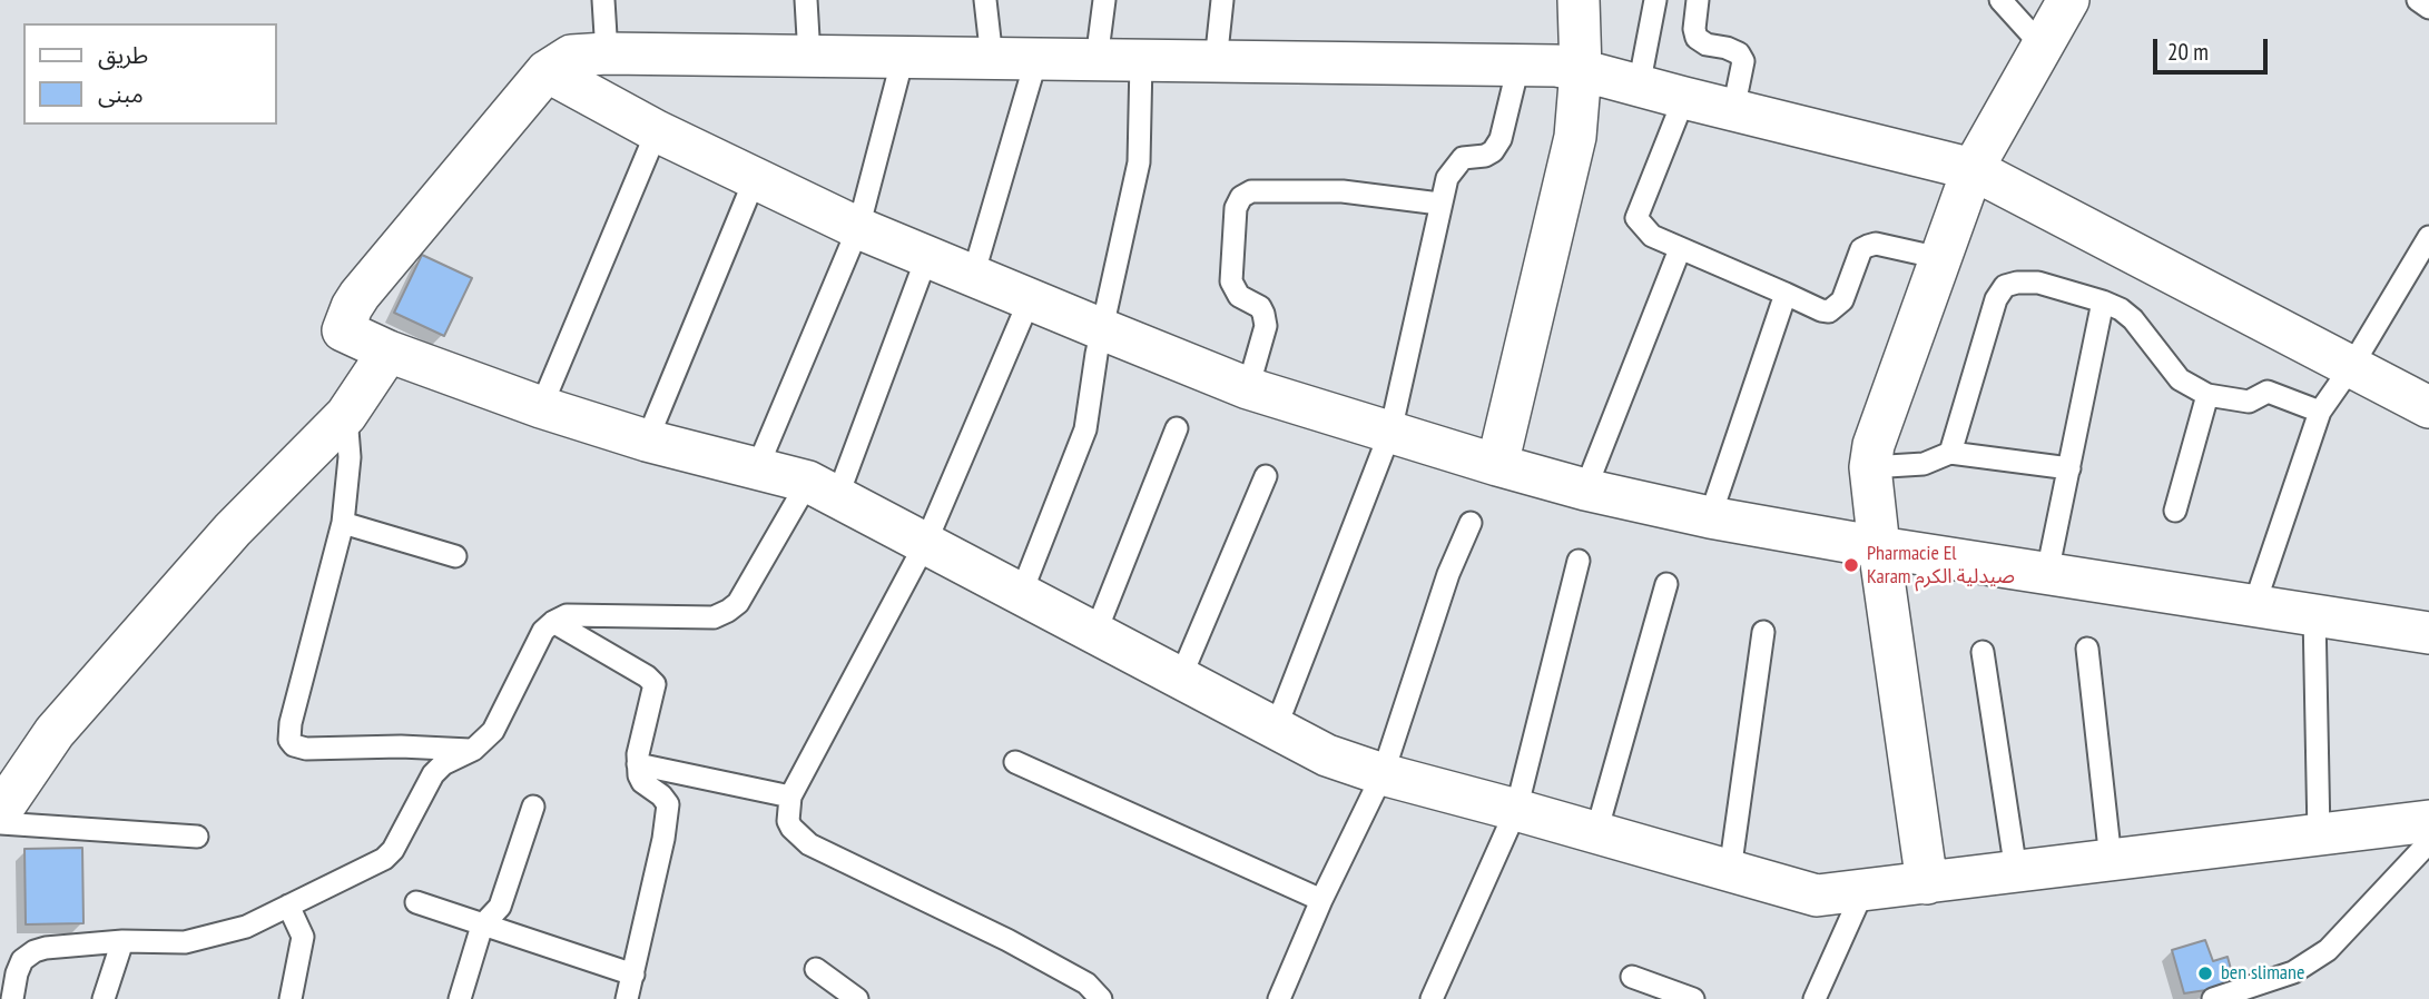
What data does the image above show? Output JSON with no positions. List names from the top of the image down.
{
  "places": ["Pharmacie El Karam صيدلية الكرم", "ben slimane"],
  "legend": ["طريق", "مبنى"],
  "scale_bar": "20 m"
}
